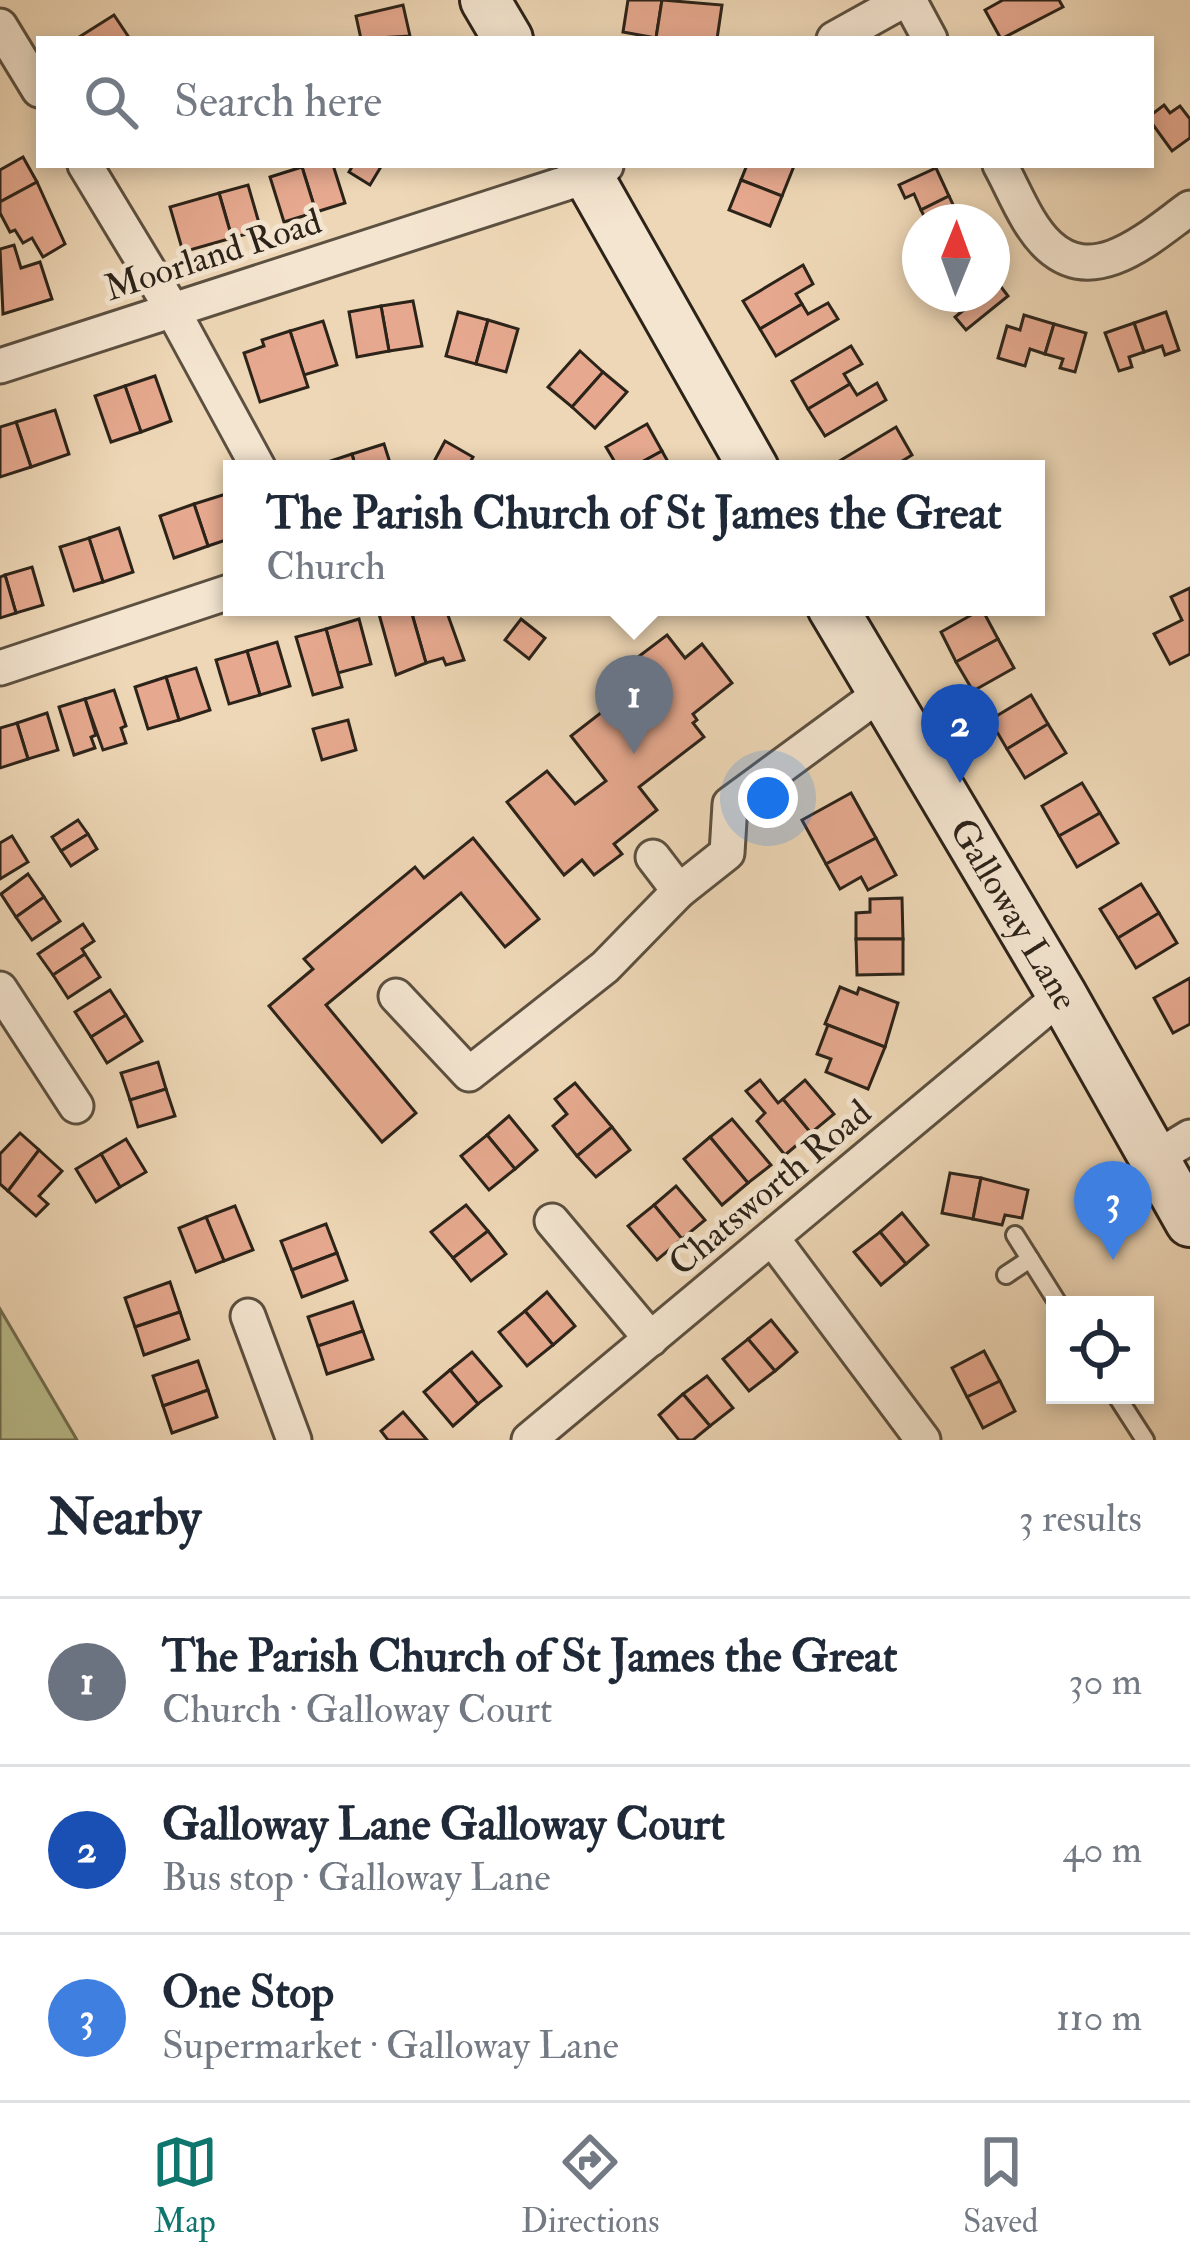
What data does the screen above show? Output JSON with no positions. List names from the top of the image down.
{
  "streets": {
    "main road": ["Galloway Lane"],
    "street": ["Moorland Road", "Chatsworth Road"]
  },
  "crossings": [
    ["Galloway Lane", "Chatsworth Road"]
  ],
  "north": "top",
  "page": {
    "search": "Search here",
    "popup": ["The Parish Church of St James the Great", "Church"],
    "pins": ["1", "2", "3"],
    "heading": ["Nearby", "3 results"],
    "list": [
      {
        "mark": "1",
        "name": "The Parish Church of St James the Great",
        "note": "Church · Galloway Court",
        "value": "30 m"
      },
      {
        "mark": "2",
        "name": "Galloway Lane Galloway Court",
        "note": "Bus stop · Galloway Lane",
        "value": "40 m"
      },
      {
        "mark": "3",
        "name": "One Stop",
        "note": "Supermarket · Galloway Lane",
        "value": "110 m"
      }
    ],
    "nav": ["Map", "Directions", "Saved"]
  }
}
